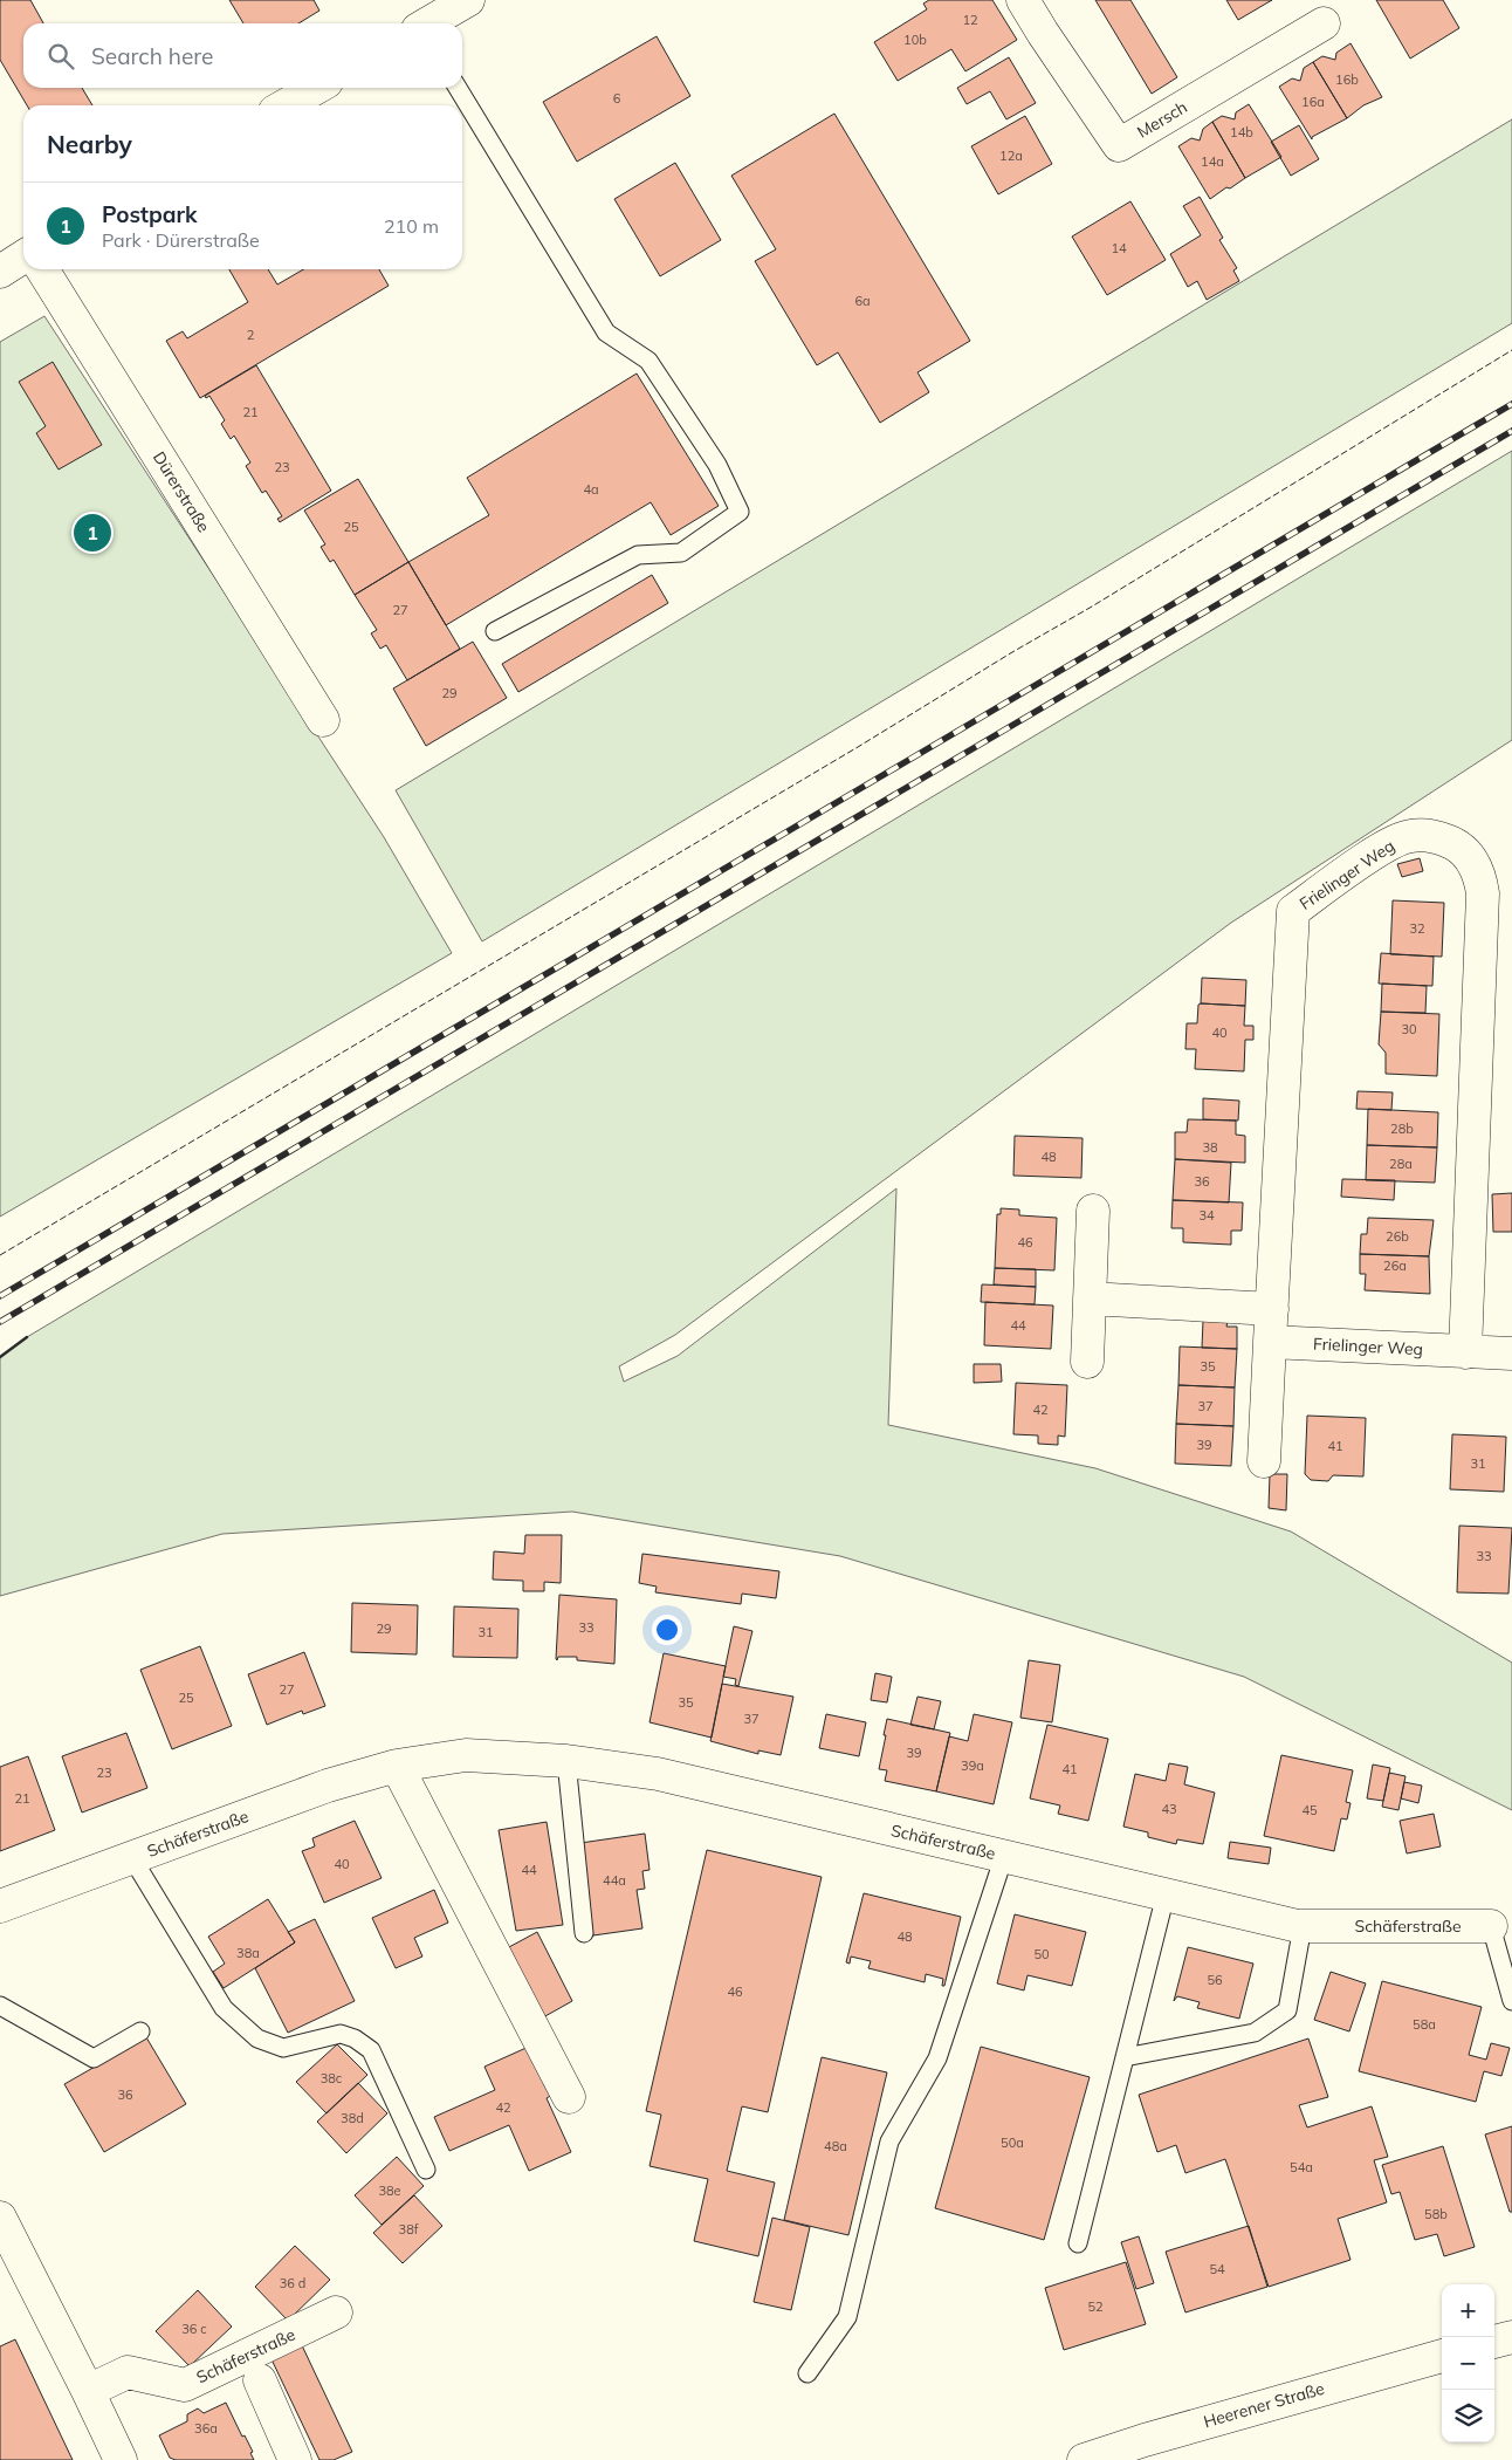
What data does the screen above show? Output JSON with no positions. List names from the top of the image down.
{
  "streets": {
    "street": [
      "Mersch",
      "Dürerstraße",
      "Frielinger Weg",
      "Schäferstraße",
      "Heerener Straße"
    ]
  },
  "house_numbers": [
    "12",
    "10b",
    "16b",
    "6",
    "16a",
    "14b",
    "12a",
    "14a",
    "14",
    "6a",
    "2",
    "21",
    "23",
    "4a",
    "25",
    "27",
    "29",
    "32",
    "30",
    "40",
    "28b",
    "38",
    "48",
    "28a",
    "36",
    "34",
    "26b",
    "46",
    "26a",
    "44",
    "35",
    "37",
    "42",
    "39",
    "41",
    "31",
    "33",
    "33",
    "29",
    "31",
    "27",
    "25",
    "35",
    "37",
    "39",
    "39a",
    "41",
    "23",
    "21",
    "43",
    "45",
    "40",
    "44",
    "44a",
    "48",
    "38a",
    "50",
    "56",
    "46",
    "58a",
    "38c",
    "36",
    "42",
    "38d",
    "50a",
    "48a",
    "54a",
    "38e",
    "58b",
    "38f",
    "54",
    "36 d",
    "52",
    "36 c",
    "36a"
  ],
  "page": {
    "search": "Search here",
    "heading": "Nearby",
    "list": [
      {
        "mark": "1",
        "name": "Postpark",
        "note": "Park · Dürerstraße",
        "value": "210 m"
      }
    ],
    "pins": "1",
    "map_buttons": ["+", "−"]
  }
}
